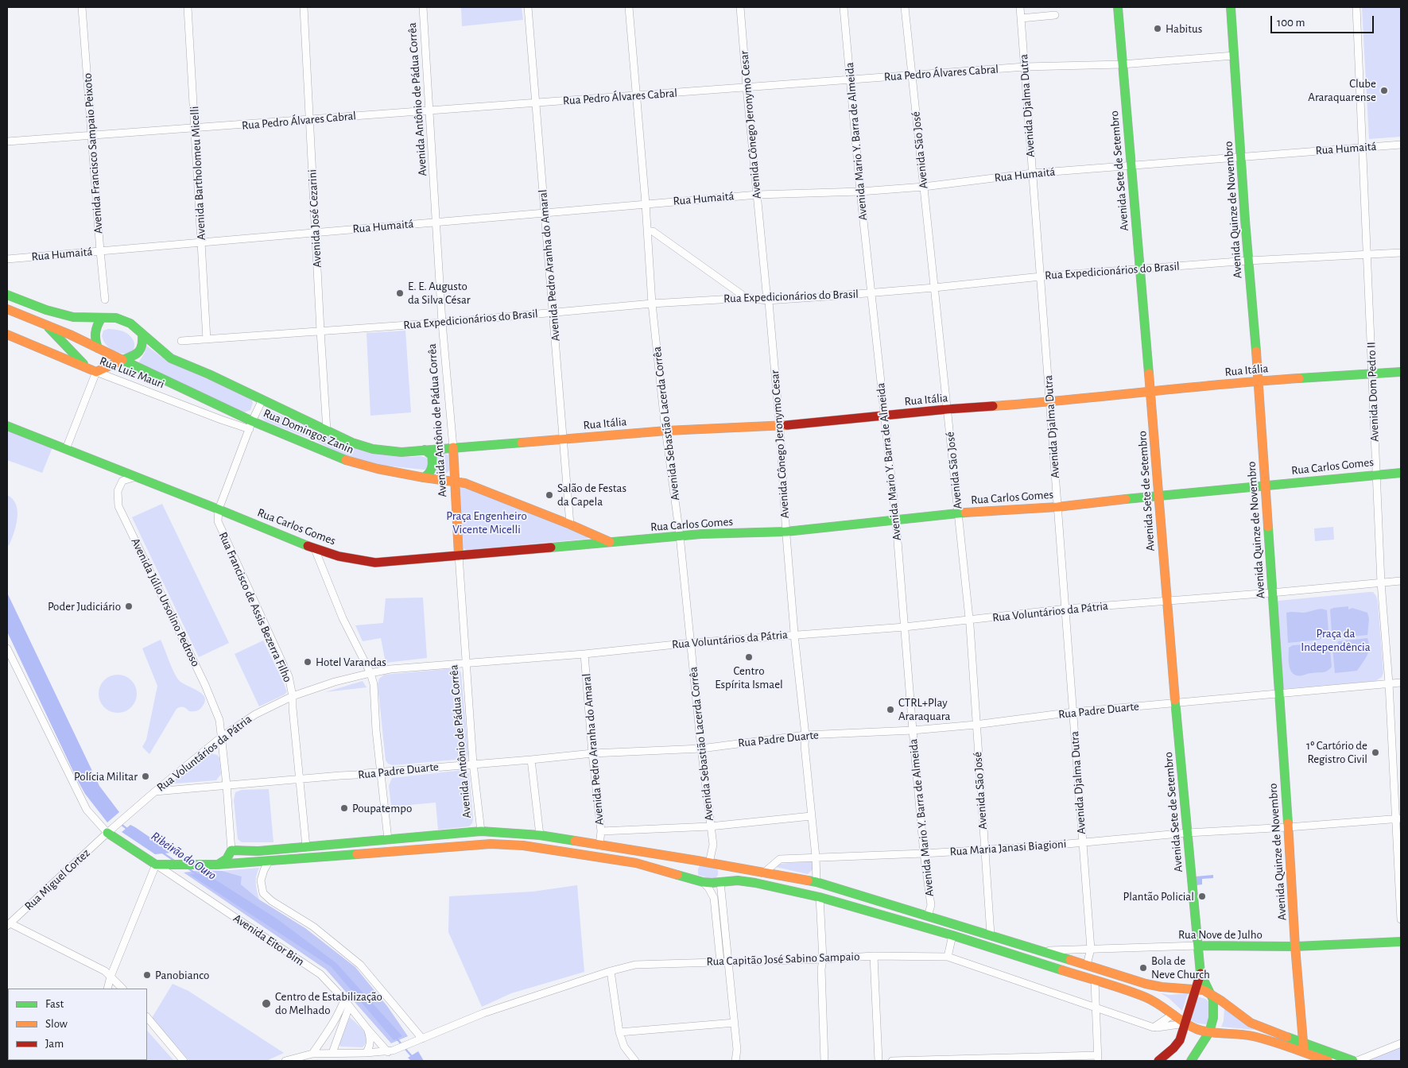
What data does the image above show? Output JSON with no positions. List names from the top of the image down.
{
  "streets": {
    "street": [
      "Rua Pedro Álvares Cabral",
      "Avenida Antônio de Pádua Corrêa",
      "Avenida Djalma Dutra",
      "Avenida Cônego Jeronymo Cesar",
      "Avenida Mario Y. Barra de Almeida",
      "Rua Humaitá",
      "Avenida São José",
      "Avenida Francisco Sampaio Peixoto",
      "Avenida Sete de Setembro",
      "Avenida Bartholomeu Micelli",
      "Avenida Quinze de Novembro",
      "Avenida José Cezarini",
      "Avenida Pedro Aranha do Amaral",
      "Rua Expedicionários do Brasil",
      "Rua Itália",
      "Rua Luiz Mauri",
      "Avenida Dom Pedro II",
      "Avenida Sebastião Lacerda Corrêa",
      "Rua Domingos Zanin",
      "Rua Carlos Gomes",
      "Avenida Júlio Ursolino Pedroso",
      "Rua Francisco de Assis Bezerra Filho",
      "Rua Voluntários da Pátria",
      "Rua Padre Duarte",
      "Rua Maria Janasi Biagioni",
      "Rua Miguel Cortez",
      "Rua Nove de Julho",
      "Avenida Eitor Bim",
      "Rua Capitão José Sabino Sampaio"
    ]
  },
  "crossings": [
    ["Rua Pedro Álvares Cabral", "Avenida Antônio de Pádua Corrêa"],
    ["Rua Pedro Álvares Cabral", "Avenida Djalma Dutra"],
    ["Rua Pedro Álvares Cabral", "Avenida Cônego Jeronymo Cesar"],
    ["Rua Pedro Álvares Cabral", "Avenida Mario Y. Barra de Almeida"],
    ["Rua Pedro Álvares Cabral", "Avenida São José"],
    ["Rua Pedro Álvares Cabral", "Avenida Francisco Sampaio Peixoto"],
    ["Rua Pedro Álvares Cabral", "Avenida Sete de Setembro"],
    ["Rua Pedro Álvares Cabral", "Avenida Bartholomeu Micelli"],
    ["Rua Pedro Álvares Cabral", "Avenida Quinze de Novembro"],
    ["Rua Pedro Álvares Cabral", "Avenida José Cezarini"],
    ["Rua Pedro Álvares Cabral", "Avenida Pedro Aranha do Amaral"],
    ["Rua Pedro Álvares Cabral", "Avenida Sebastião Lacerda Corrêa"],
    ["Avenida Antônio de Pádua Corrêa", "Rua Humaitá"],
    ["Avenida Antônio de Pádua Corrêa", "Rua Expedicionários do Brasil"],
    ["Avenida Antônio de Pádua Corrêa", "Rua Itália"],
    ["Avenida Antônio de Pádua Corrêa", "Rua Domingos Zanin"],
    ["Avenida Antônio de Pádua Corrêa", "Rua Carlos Gomes"],
    ["Avenida Antônio de Pádua Corrêa", "Rua Voluntários da Pátria"],
    ["Avenida Antônio de Pádua Corrêa", "Rua Padre Duarte"],
    ["Avenida Djalma Dutra", "Rua Humaitá"],
    ["Avenida Djalma Dutra", "Rua Expedicionários do Brasil"],
    ["Avenida Djalma Dutra", "Rua Itália"],
    ["Avenida Djalma Dutra", "Rua Carlos Gomes"],
    ["Avenida Djalma Dutra", "Rua Voluntários da Pátria"],
    ["Avenida Djalma Dutra", "Rua Padre Duarte"],
    ["Avenida Djalma Dutra", "Rua Maria Janasi Biagioni"],
    ["Avenida Djalma Dutra", "Rua Nove de Julho"],
    ["Avenida Cônego Jeronymo Cesar", "Rua Humaitá"],
    ["Avenida Cônego Jeronymo Cesar", "Rua Expedicionários do Brasil"],
    ["Avenida Cônego Jeronymo Cesar", "Rua Itália"],
    ["Avenida Cônego Jeronymo Cesar", "Rua Carlos Gomes"],
    ["Avenida Cônego Jeronymo Cesar", "Rua Voluntários da Pátria"],
    ["Avenida Cônego Jeronymo Cesar", "Rua Padre Duarte"],
    ["Avenida Cônego Jeronymo Cesar", "Rua Maria Janasi Biagioni"],
    ["Avenida Mario Y. Barra de Almeida", "Rua Humaitá"],
    ["Avenida Mario Y. Barra de Almeida", "Rua Expedicionários do Brasil"],
    ["Avenida Mario Y. Barra de Almeida", "Rua Itália"],
    ["Avenida Mario Y. Barra de Almeida", "Rua Carlos Gomes"],
    ["Avenida Mario Y. Barra de Almeida", "Rua Voluntários da Pátria"],
    ["Avenida Mario Y. Barra de Almeida", "Rua Padre Duarte"],
    ["Avenida Mario Y. Barra de Almeida", "Rua Maria Janasi Biagioni"],
    ["Rua Humaitá", "Avenida São José"],
    ["Rua Humaitá", "Avenida Francisco Sampaio Peixoto"],
    ["Rua Humaitá", "Avenida Sete de Setembro"],
    ["Rua Humaitá", "Avenida Bartholomeu Micelli"],
    ["Rua Humaitá", "Avenida Quinze de Novembro"],
    ["Rua Humaitá", "Avenida José Cezarini"],
    ["Rua Humaitá", "Avenida Pedro Aranha do Amaral"],
    ["Rua Humaitá", "Avenida Dom Pedro II"],
    ["Rua Humaitá", "Avenida Sebastião Lacerda Corrêa"],
    ["Avenida São José", "Rua Expedicionários do Brasil"],
    ["Avenida São José", "Rua Itália"],
    ["Avenida São José", "Rua Carlos Gomes"],
    ["Avenida São José", "Rua Voluntários da Pátria"],
    ["Avenida São José", "Rua Padre Duarte"],
    ["Avenida São José", "Rua Maria Janasi Biagioni"],
    ["Avenida Sete de Setembro", "Rua Expedicionários do Brasil"],
    ["Avenida Sete de Setembro", "Rua Itália"],
    ["Avenida Sete de Setembro", "Rua Carlos Gomes"],
    ["Avenida Sete de Setembro", "Rua Voluntários da Pátria"],
    ["Avenida Sete de Setembro", "Rua Padre Duarte"],
    ["Avenida Sete de Setembro", "Rua Maria Janasi Biagioni"],
    ["Avenida Sete de Setembro", "Rua Nove de Julho"],
    ["Avenida Sete de Setembro", "Rua Capitão José Sabino Sampaio"],
    ["Avenida Bartholomeu Micelli", "Rua Expedicionários do Brasil"],
    ["Avenida Quinze de Novembro", "Rua Expedicionários do Brasil"],
    ["Avenida Quinze de Novembro", "Rua Itália"],
    ["Avenida Quinze de Novembro", "Rua Carlos Gomes"],
    ["Avenida Quinze de Novembro", "Rua Voluntários da Pátria"],
    ["Avenida Quinze de Novembro", "Rua Padre Duarte"],
    ["Avenida Quinze de Novembro", "Rua Maria Janasi Biagioni"],
    ["Avenida Quinze de Novembro", "Rua Nove de Julho"],
    ["Avenida José Cezarini", "Rua Expedicionários do Brasil"],
    ["Avenida José Cezarini", "Rua Domingos Zanin"],
    ["Avenida Pedro Aranha do Amaral", "Rua Expedicionários do Brasil"],
    ["Avenida Pedro Aranha do Amaral", "Rua Itália"],
    ["Avenida Pedro Aranha do Amaral", "Rua Domingos Zanin"],
    ["Avenida Pedro Aranha do Amaral", "Rua Voluntários da Pátria"],
    ["Avenida Pedro Aranha do Amaral", "Rua Padre Duarte"],
    ["Rua Expedicionários do Brasil", "Avenida Dom Pedro II"],
    ["Rua Expedicionários do Brasil", "Avenida Sebastião Lacerda Corrêa"],
    ["Rua Itália", "Avenida Dom Pedro II"],
    ["Rua Itália", "Avenida Sebastião Lacerda Corrêa"],
    ["Rua Itália", "Rua Domingos Zanin"],
    ["Rua Luiz Mauri", "Rua Domingos Zanin"],
    ["Rua Luiz Mauri", "Rua Francisco de Assis Bezerra Filho"],
    ["Avenida Dom Pedro II", "Rua Carlos Gomes"],
    ["Avenida Dom Pedro II", "Rua Voluntários da Pátria"],
    ["Avenida Dom Pedro II", "Rua Padre Duarte"],
    ["Avenida Dom Pedro II", "Rua Maria Janasi Biagioni"],
    ["Avenida Sebastião Lacerda Corrêa", "Rua Carlos Gomes"],
    ["Avenida Sebastião Lacerda Corrêa", "Rua Voluntários da Pátria"],
    ["Avenida Sebastião Lacerda Corrêa", "Rua Padre Duarte"],
    ["Rua Domingos Zanin", "Rua Carlos Gomes"],
    ["Rua Domingos Zanin", "Rua Francisco de Assis Bezerra Filho"],
    ["Rua Carlos Gomes", "Avenida Júlio Ursolino Pedroso"],
    ["Rua Carlos Gomes", "Rua Francisco de Assis Bezerra Filho"],
    ["Avenida Júlio Ursolino Pedroso", "Rua Voluntários da Pátria"],
    ["Avenida Júlio Ursolino Pedroso", "Rua Padre Duarte"],
    ["Rua Francisco de Assis Bezerra Filho", "Rua Voluntários da Pátria"],
    ["Rua Francisco de Assis Bezerra Filho", "Rua Padre Duarte"],
    ["Rua Voluntários da Pátria", "Rua Padre Duarte"],
    ["Rua Voluntários da Pátria", "Rua Miguel Cortez"],
    ["Avenida Eitor Bim", "Rua Capitão José Sabino Sampaio"]
  ],
  "water": ["Ribeirão do Ouro"],
  "parks": ["Praça Engenheiro Vicente Micelli", "Praça da Independência"],
  "places": [
    "Habitus",
    "Clube Araraquarense",
    "E. E. Augusto da Silva César",
    "Salão de Festas da Capela",
    "Poder Judiciário",
    "Centro Espírita Ismael",
    "Hotel Varandas",
    "CTRL+Play Araraquara",
    "1º Cartório de Registro Civil",
    "Polícia Militar",
    "Poupatempo",
    "Plantão Policial",
    "Bola de Neve Church",
    "Panobianco",
    "Centro de Estabilização do Melhado"
  ],
  "legend": ["Fast", "Slow", "Jam"],
  "scale_bar": "100 m"
}
